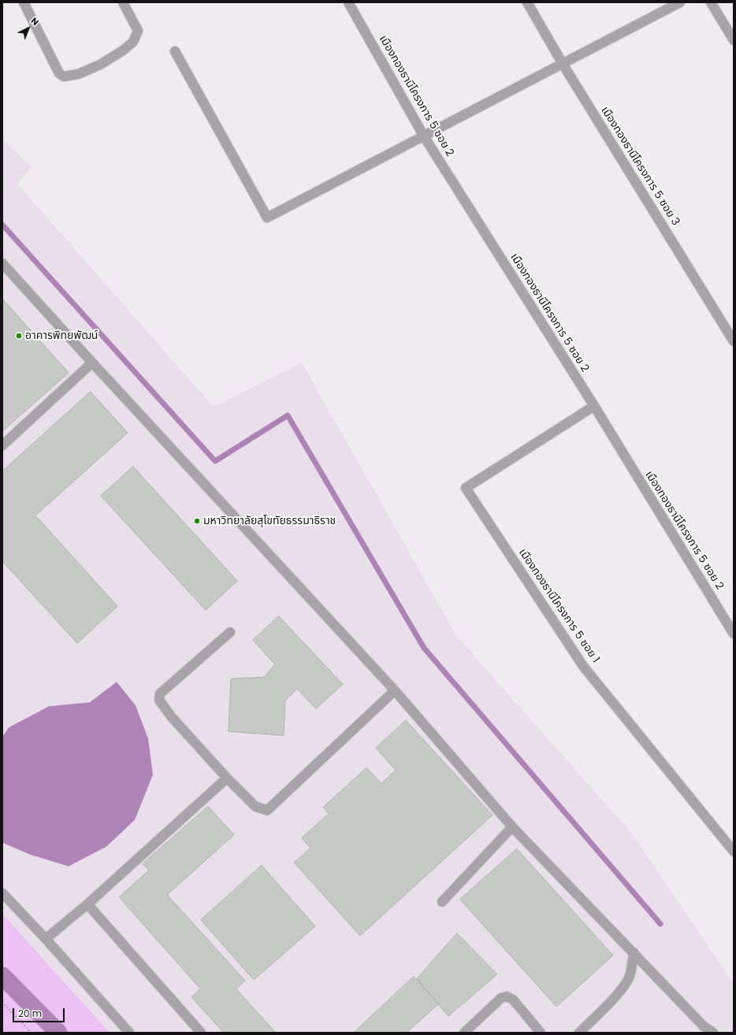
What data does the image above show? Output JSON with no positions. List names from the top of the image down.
{
  "streets": {
    "street": ["เมืองทองธานีโครงการ 5 ซอย 2", "เมืองทองธานีโครงการ 5 ซอย 3", "เมืองทองธานีโครงการ 5 ซอย 1"]
  },
  "crossings": [
    ["เมืองทองธานีโครงการ 5 ซอย 2", "เมืองทองธานีโครงการ 5 ซอย 1"]
  ],
  "places": ["อาคารพิทยพัฒน์", "มหาวิทยาลัยสุโขทัยธรรมาธิราช"],
  "scale_bar": "20 m",
  "north": "top right"
}
